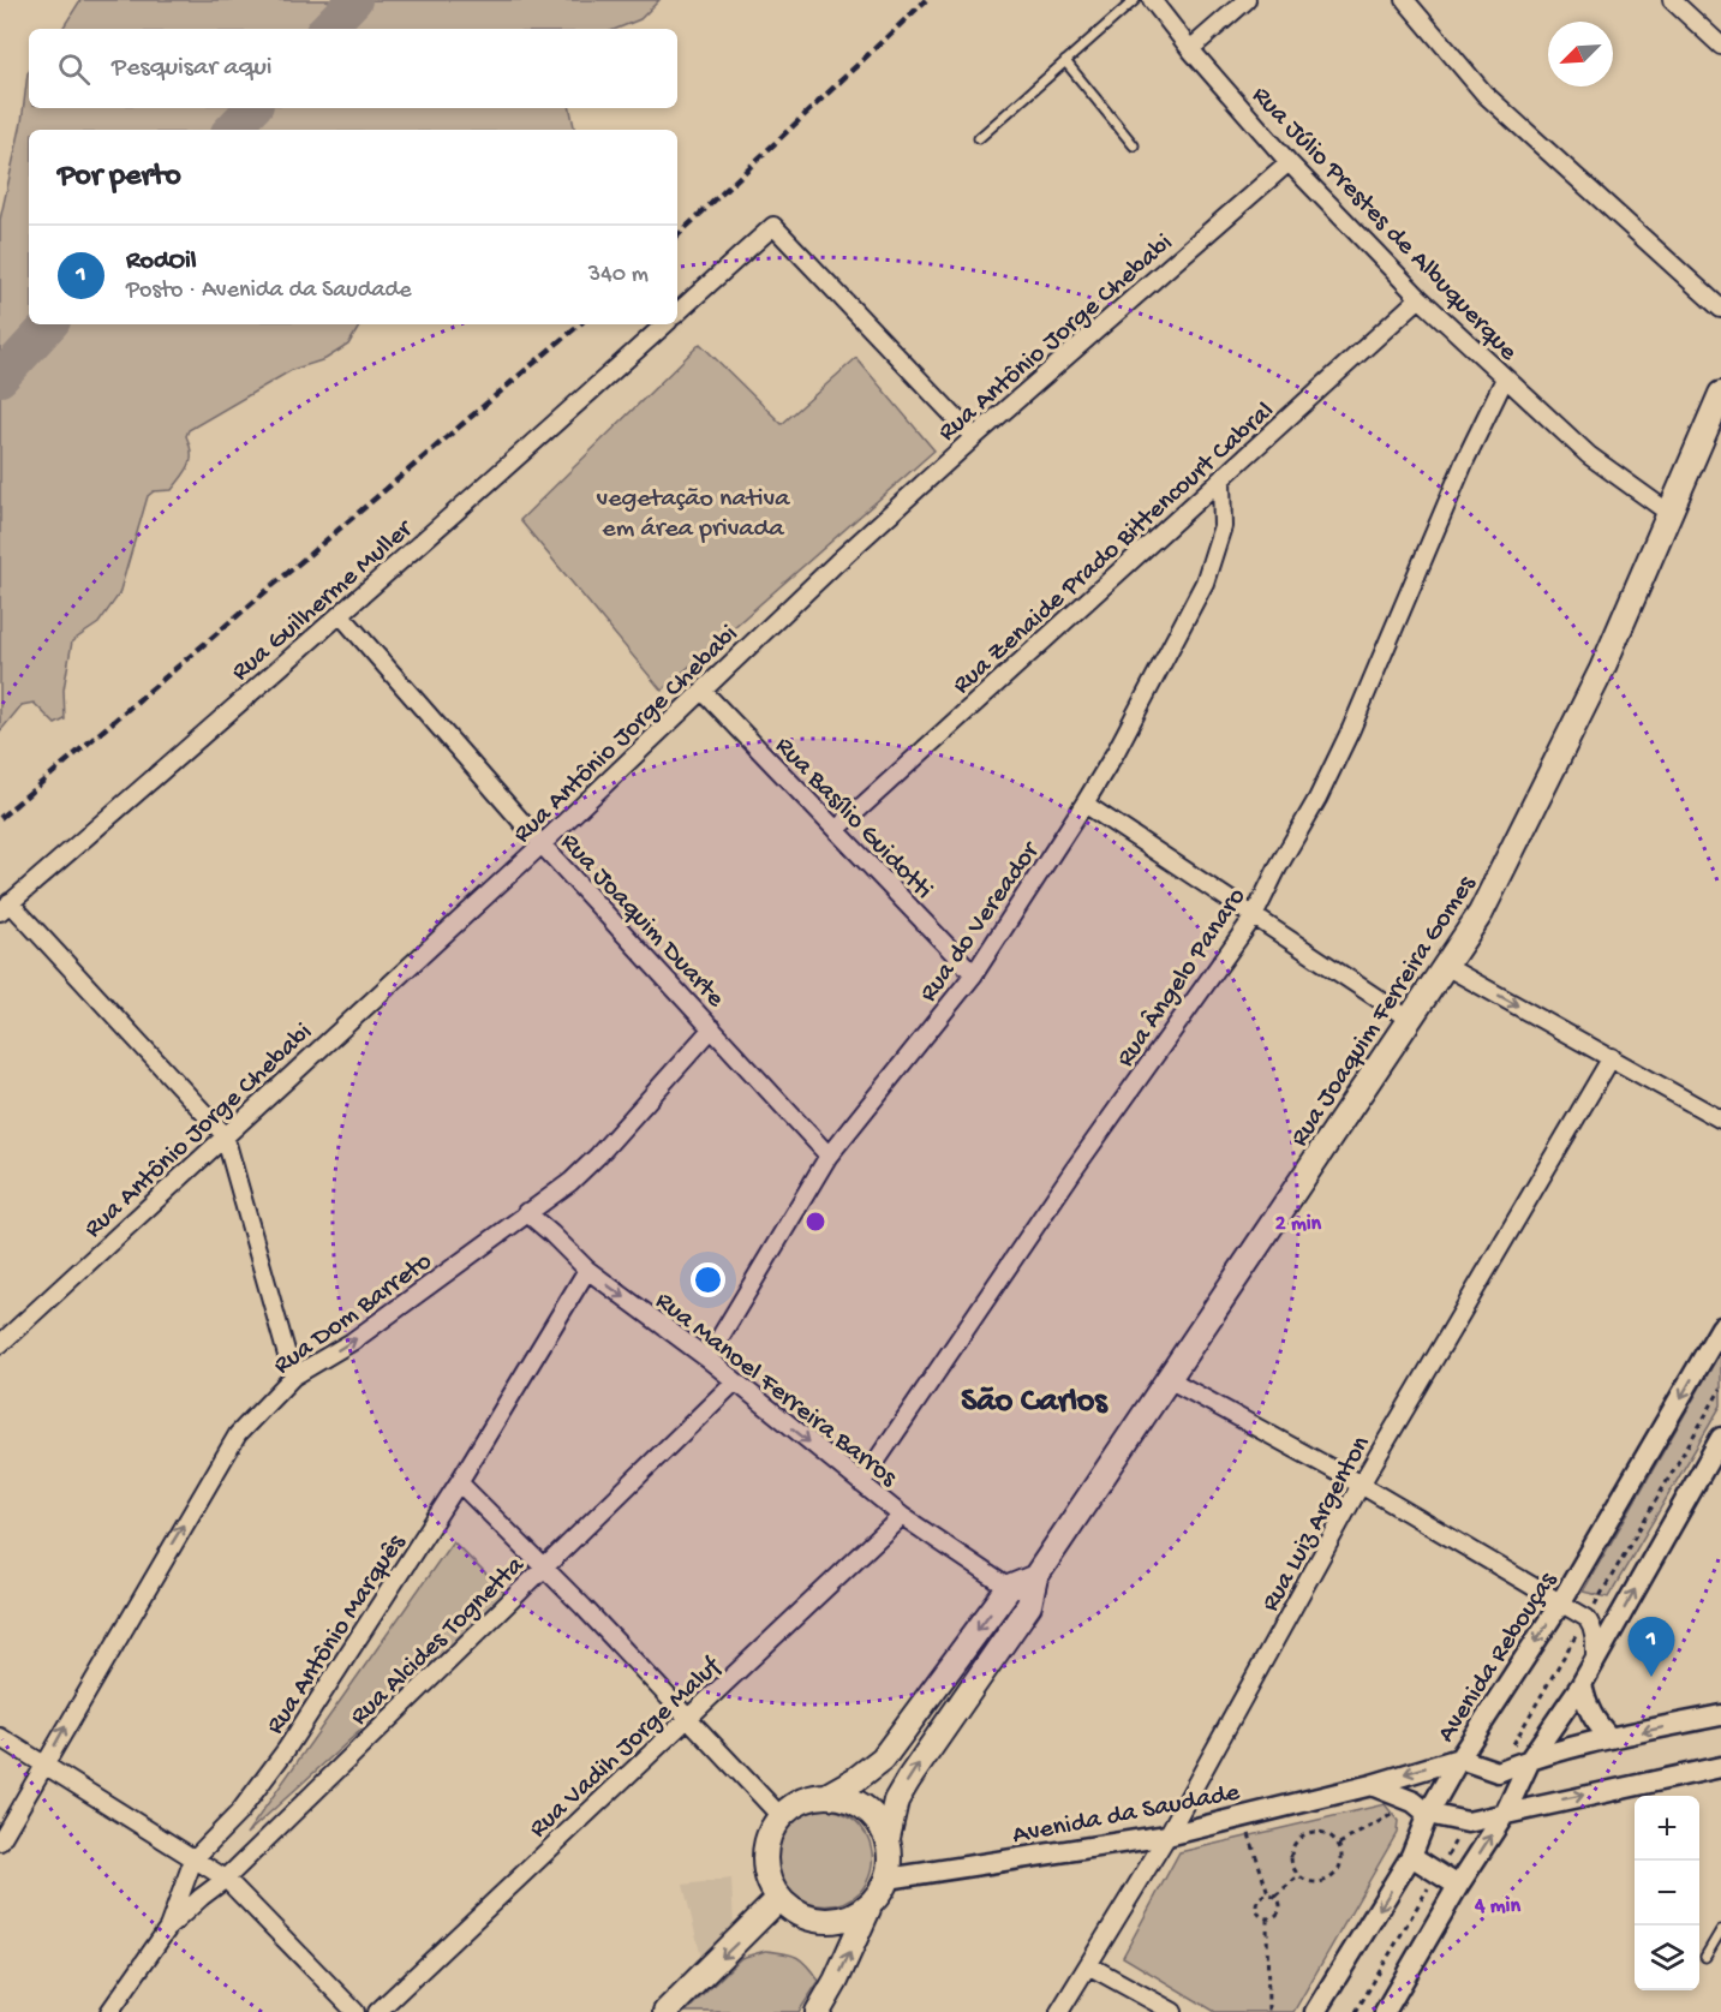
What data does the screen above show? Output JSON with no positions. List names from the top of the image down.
{
  "streets": {
    "main road": ["Rua Joaquim Ferreira Gomes"],
    "street": [
      "Rua Júlio Prestes de Albuquerque",
      "Rua Antônio Jorge Chebabi",
      "Rua Zenaide Prado Bittencourt Cabral",
      "Rua Guilherme Muller",
      "Rua Basílio Guidotti",
      "Rua Joaquim Duarte",
      "Rua do Vereador",
      "Rua Ângelo Panaro",
      "Rua Dom Barreto",
      "Rua Manoel Ferreira Barros",
      "Rua Luiz Argenton",
      "Rua Antônio Marquês",
      "Rua Alcides Tognetta",
      "Avenida Rebouças",
      "Rua Vadih Jorge Maluf",
      "Avenida da Saudade"
    ]
  },
  "crossings": [
    ["Rua Júlio Prestes de Albuquerque", "Rua Antônio Jorge Chebabi"],
    ["Rua Júlio Prestes de Albuquerque", "Rua Zenaide Prado Bittencourt Cabral"],
    ["Rua Júlio Prestes de Albuquerque", "Rua Ângelo Panaro"],
    ["Rua Júlio Prestes de Albuquerque", "Rua Joaquim Ferreira Gomes"],
    ["Rua Antônio Jorge Chebabi", "Rua Basílio Guidotti"],
    ["Rua Antônio Jorge Chebabi", "Rua Joaquim Duarte"],
    ["Rua Zenaide Prado Bittencourt Cabral", "Rua Basílio Guidotti"],
    ["Rua Zenaide Prado Bittencourt Cabral", "Rua do Vereador"],
    ["Rua Guilherme Muller", "Rua Joaquim Duarte"],
    ["Rua Basílio Guidotti", "Rua do Vereador"],
    ["Rua Joaquim Duarte", "Rua do Vereador"],
    ["Rua Joaquim Duarte", "Rua Dom Barreto"],
    ["Rua do Vereador", "Rua Manoel Ferreira Barros"],
    ["Rua Ângelo Panaro", "Rua Manoel Ferreira Barros"],
    ["Rua Joaquim Ferreira Gomes", "Avenida da Saudade"],
    ["Rua Dom Barreto", "Rua Manoel Ferreira Barros"],
    ["Rua Manoel Ferreira Barros", "Rua Antônio Marquês"],
    ["Rua Manoel Ferreira Barros", "Rua Alcides Tognetta"],
    ["Rua Manoel Ferreira Barros", "Rua Vadih Jorge Maluf"],
    ["Rua Luiz Argenton", "Avenida da Saudade"],
    ["Rua Antônio Marquês", "Rua Alcides Tognetta"],
    ["Avenida Rebouças", "Avenida da Saudade"]
  ],
  "one_way": ["Rua Dom Barreto", "Rua Manoel Ferreira Barros"],
  "districts": ["São Carlos"],
  "parks": ["vegetação nativa em área privada"],
  "north": "bottom left",
  "page": {
    "search": "Pesquisar aqui",
    "heading": "Por perto",
    "list": [
      {
        "mark": "1",
        "name": "RodOil",
        "note": "Posto · Avenida da Saudade",
        "value": "340 m"
      }
    ],
    "pins": "1",
    "map_buttons": ["+", "−"]
  },
  "rings": ["2 min", "4 min"]
}
